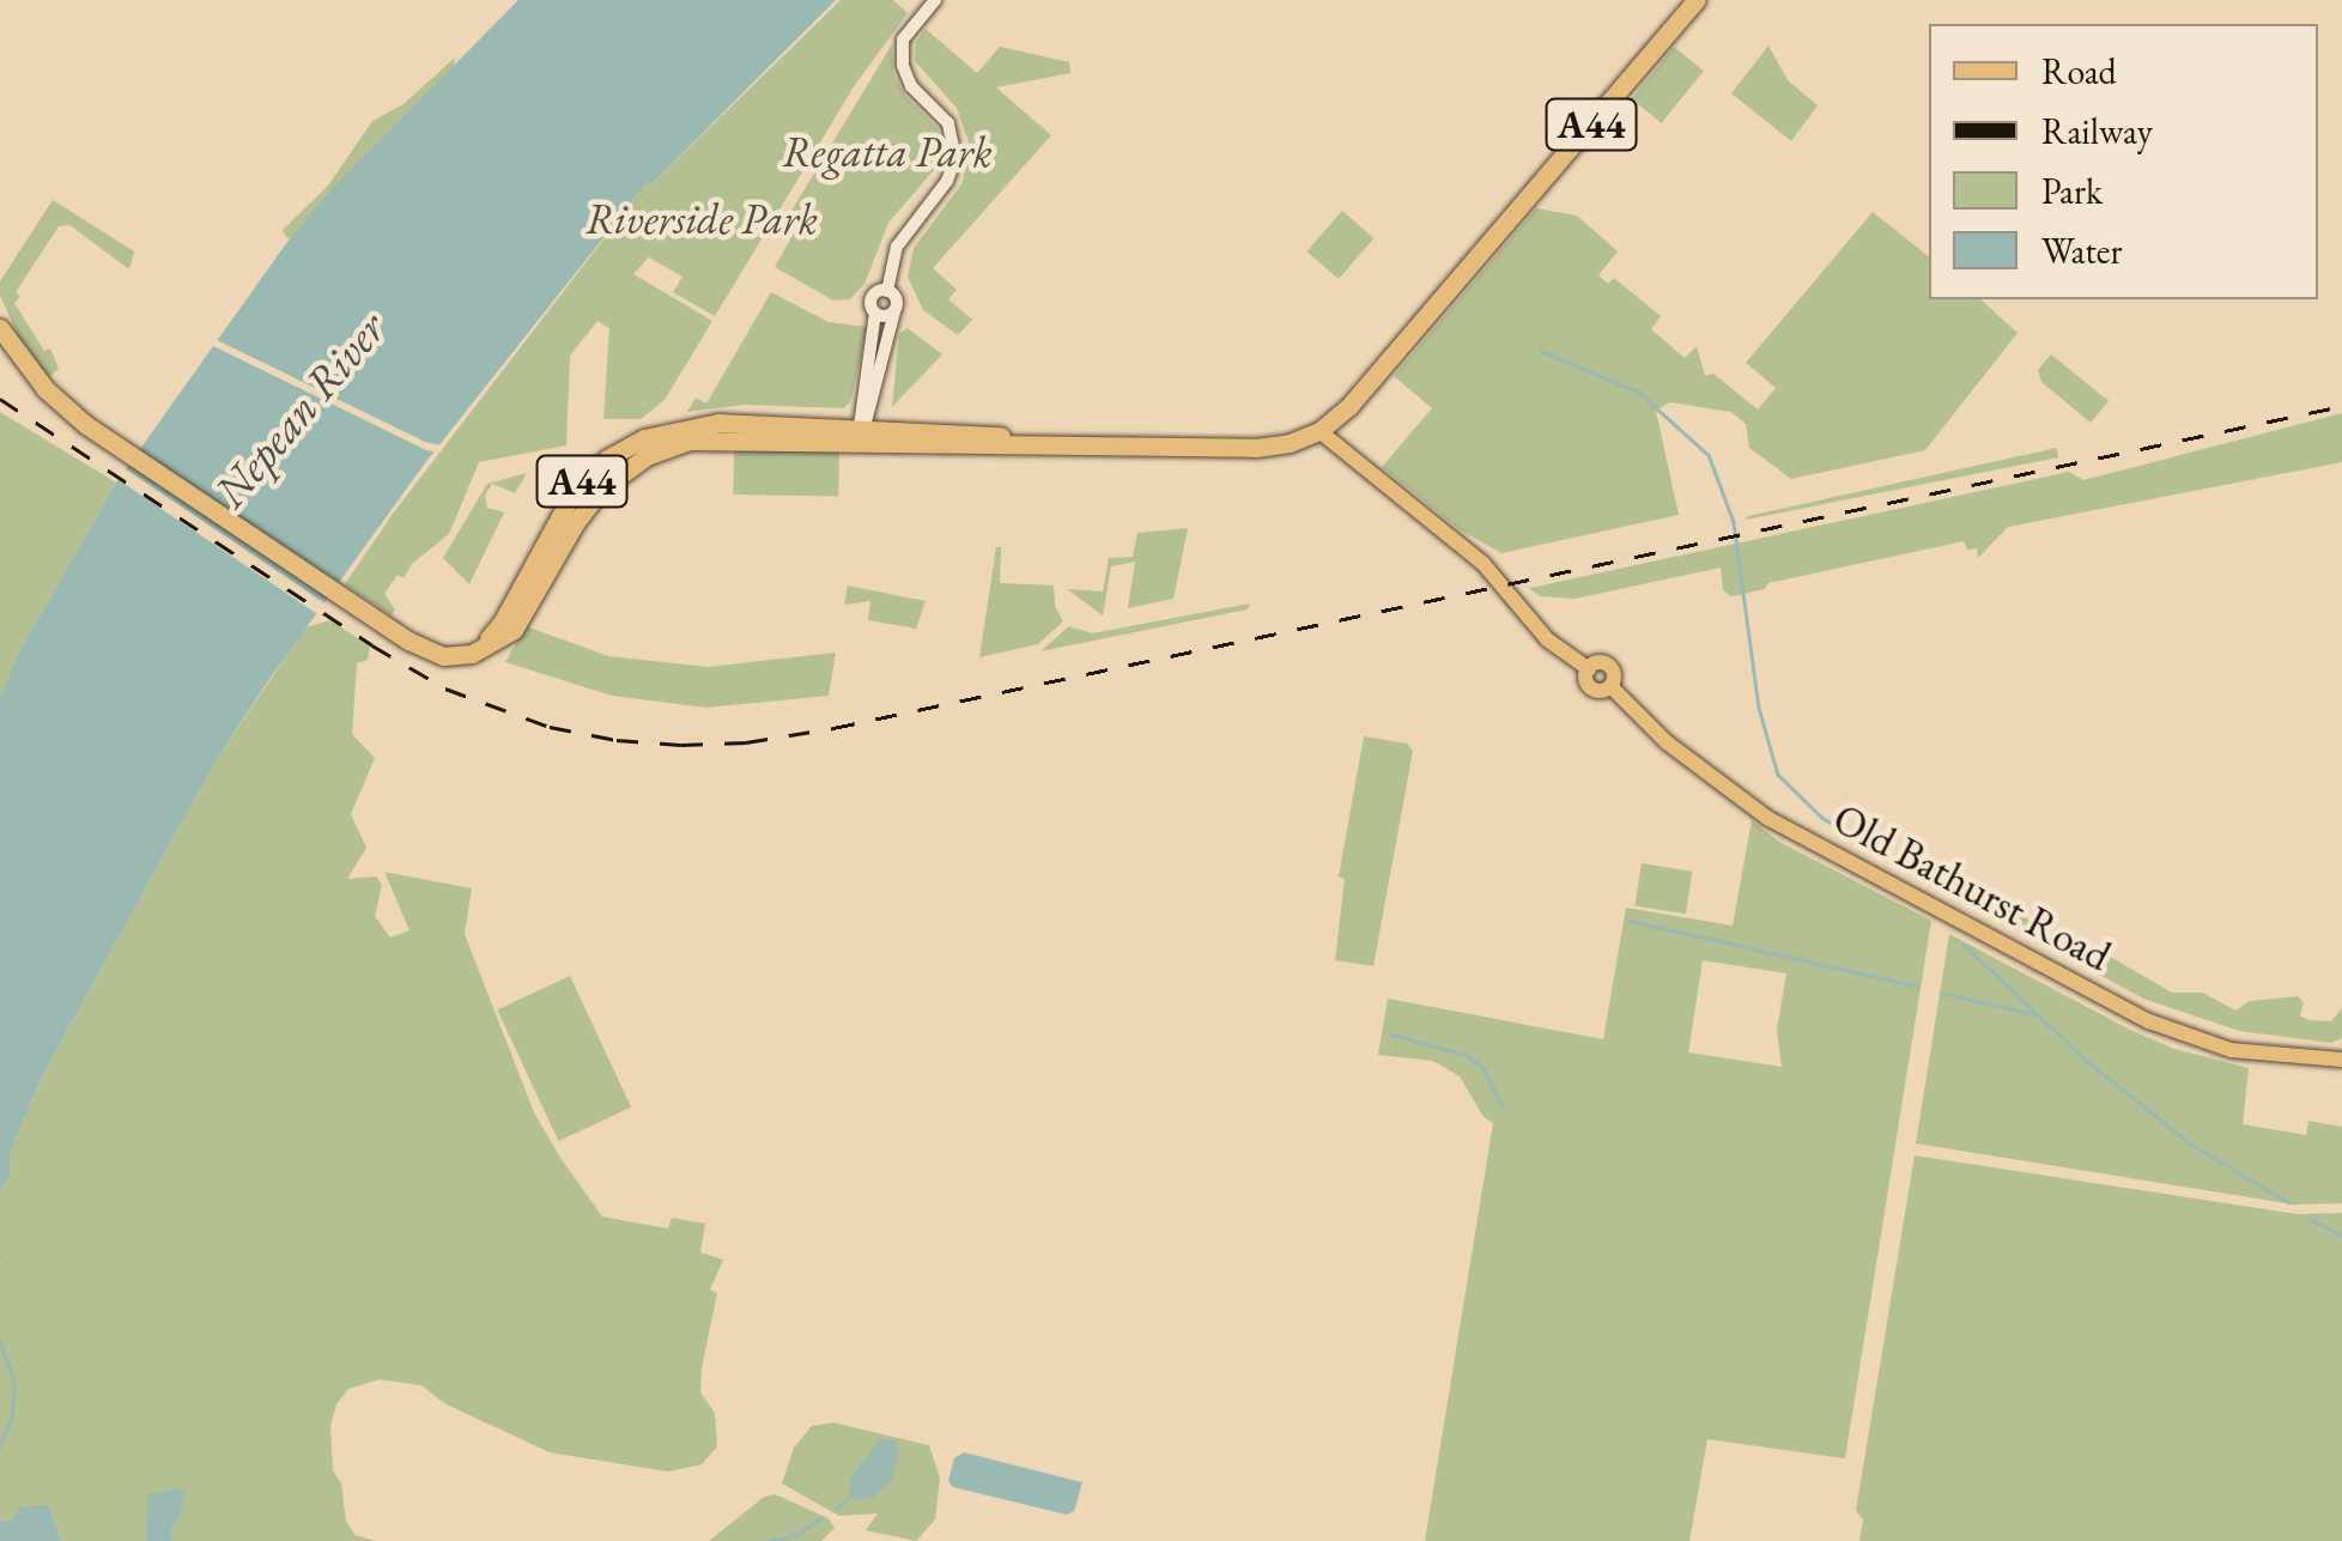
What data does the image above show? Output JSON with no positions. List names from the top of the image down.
{
  "streets": {
    "highway": ["A44"],
    "main road": ["Old Bathurst Road"]
  },
  "crossings": [
    ["A44", "Old Bathurst Road"]
  ],
  "water": ["Nepean River"],
  "parks": ["Regatta Park", "Riverside Park"],
  "legend": [
    "Road",
    "Railway",
    "Park",
    "Water"
  ]
}
